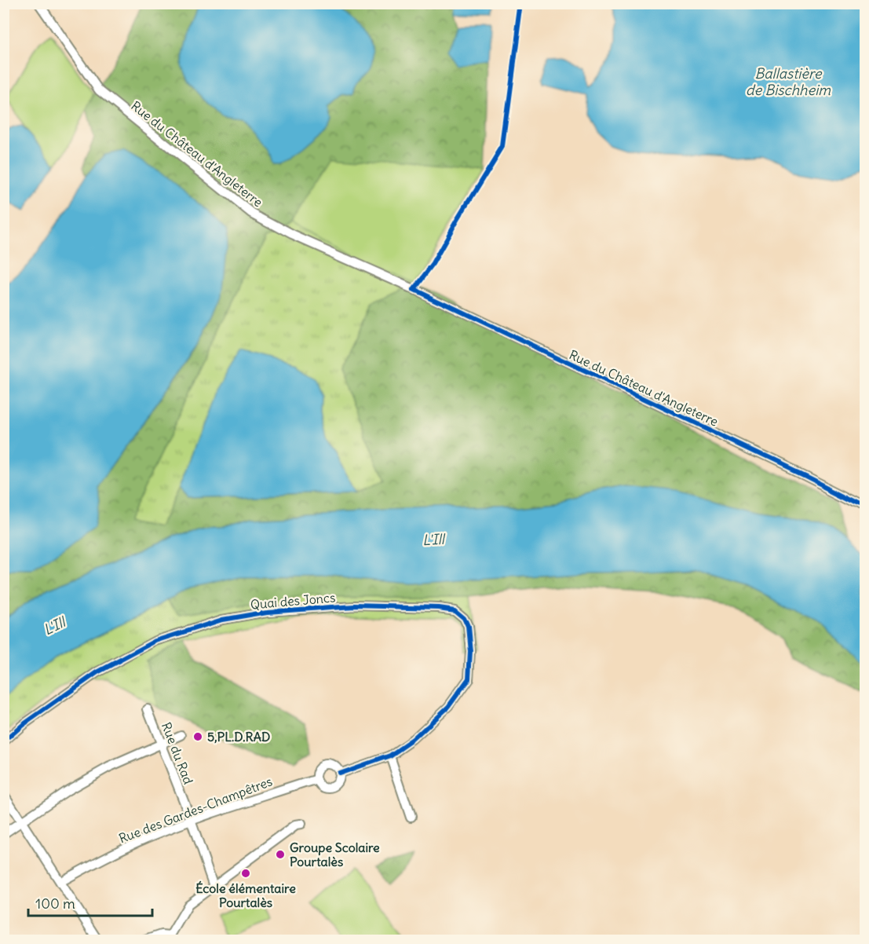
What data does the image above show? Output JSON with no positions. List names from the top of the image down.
{
  "streets": {
    "street": [
      "Rue du Château d'Angleterre",
      "Quai des Joncs",
      "Rue du Rad",
      "Rue des Gardes-Champêtres"
    ]
  },
  "crossings": [
    ["Rue du Rad", "Rue des Gardes-Champêtres"]
  ],
  "water": ["Ballastière de Bischheim", "L'Ill"],
  "places": ["5,PL.D.RAD", "Groupe Scolaire Pourtalès", "École élémentaire Pourtalès"],
  "scale_bar": "100 m"
}
